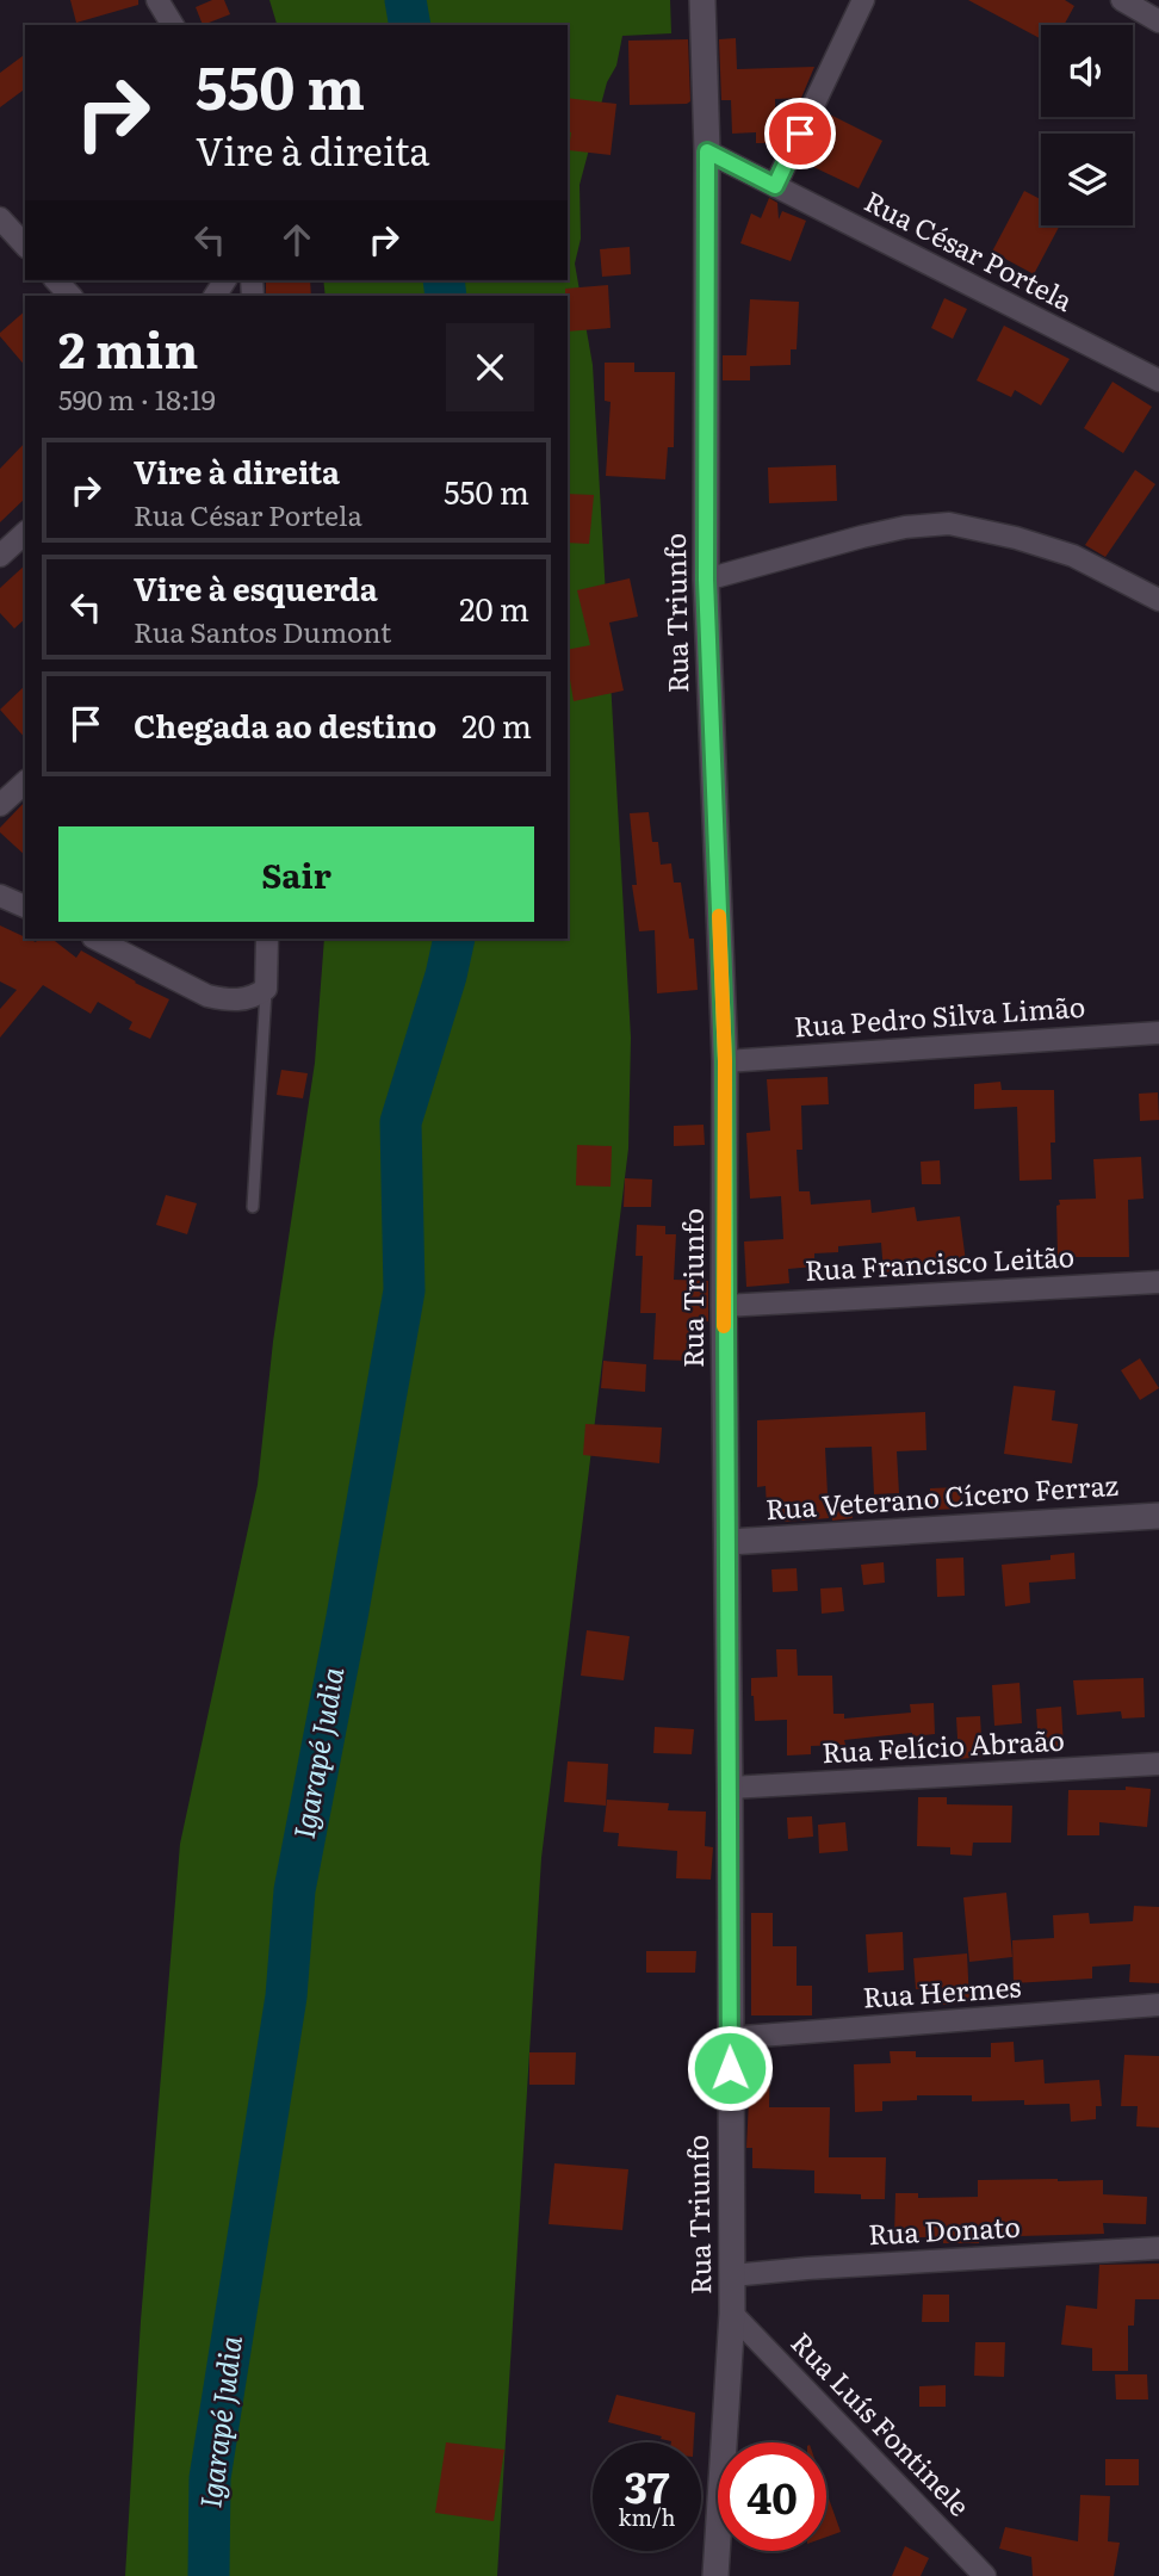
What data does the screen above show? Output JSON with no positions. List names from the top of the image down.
{
  "streets": {
    "street": [
      "Rua César Portela",
      "Rua Triunfo",
      "Rua Pedro Silva Limão",
      "Rua Francisco Leitão",
      "Rua Veterano Cícero Ferraz",
      "Rua Felício Abraão",
      "Rua Hermes",
      "Rua Donato",
      "Rua Luís Fontinele"
    ]
  },
  "crossings": [
    ["Rua César Portela", "Rua Triunfo"],
    ["Rua Triunfo", "Rua Pedro Silva Limão"],
    ["Rua Triunfo", "Rua Francisco Leitão"],
    ["Rua Triunfo", "Rua Veterano Cícero Ferraz"],
    ["Rua Triunfo", "Rua Felício Abraão"],
    ["Rua Triunfo", "Rua Hermes"],
    ["Rua Triunfo", "Rua Donato"],
    ["Rua Triunfo", "Rua Luís Fontinele"]
  ],
  "water": ["Igarapé Judia"],
  "page": {
    "turn": ["550 m", "Vire à direita"],
    "heading": ["2 min", "590 m · 18:19"],
    "list": [
      {
        "name": "Vire à direita",
        "note": "Rua César Portela",
        "value": "550 m"
      },
      {
        "name": "Vire à esquerda",
        "note": "Rua Santos Dumont",
        "value": "20 m"
      },
      {
        "name": "Chegada ao destino",
        "value": "20 m"
      }
    ],
    "buttons": "Sair",
    "speed": "37 km/h",
    "limit": "40"
  }
}
